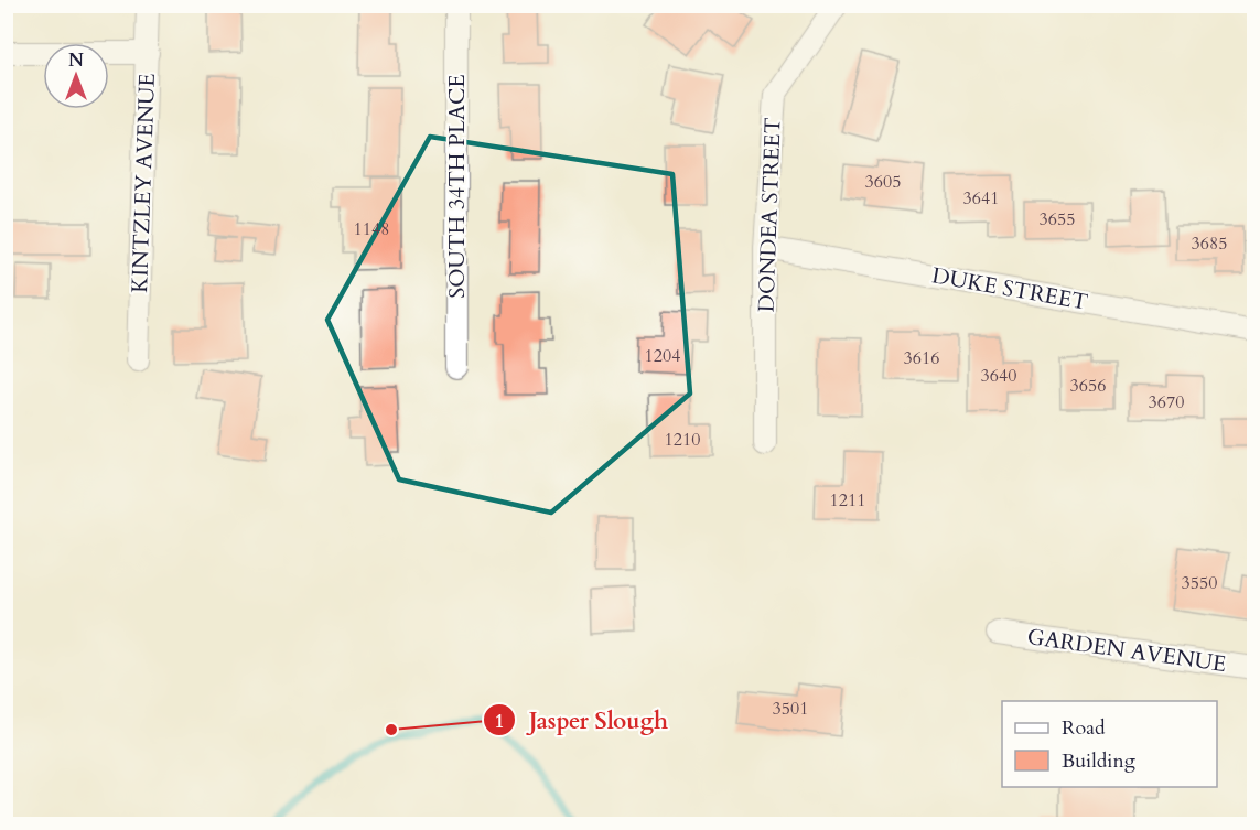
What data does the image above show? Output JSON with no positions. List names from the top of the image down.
{
  "streets": {
    "street": [
      "KINTZLEY AVENUE",
      "SOUTH 34TH PLACE",
      "DONDEA STREET",
      "DUKE STREET",
      "GARDEN AVENUE"
    ]
  },
  "crossings": [
    ["DONDEA STREET", "DUKE STREET"]
  ],
  "places": ["Jasper Slough"],
  "house_numbers": [
    "3605",
    "3641",
    "3655",
    "1148",
    "3685",
    "1204",
    "3616",
    "3640",
    "3656",
    "3670",
    "1210",
    "1211",
    "3550",
    "3501"
  ],
  "legend": ["Road", "Building"],
  "north": "top"
}
